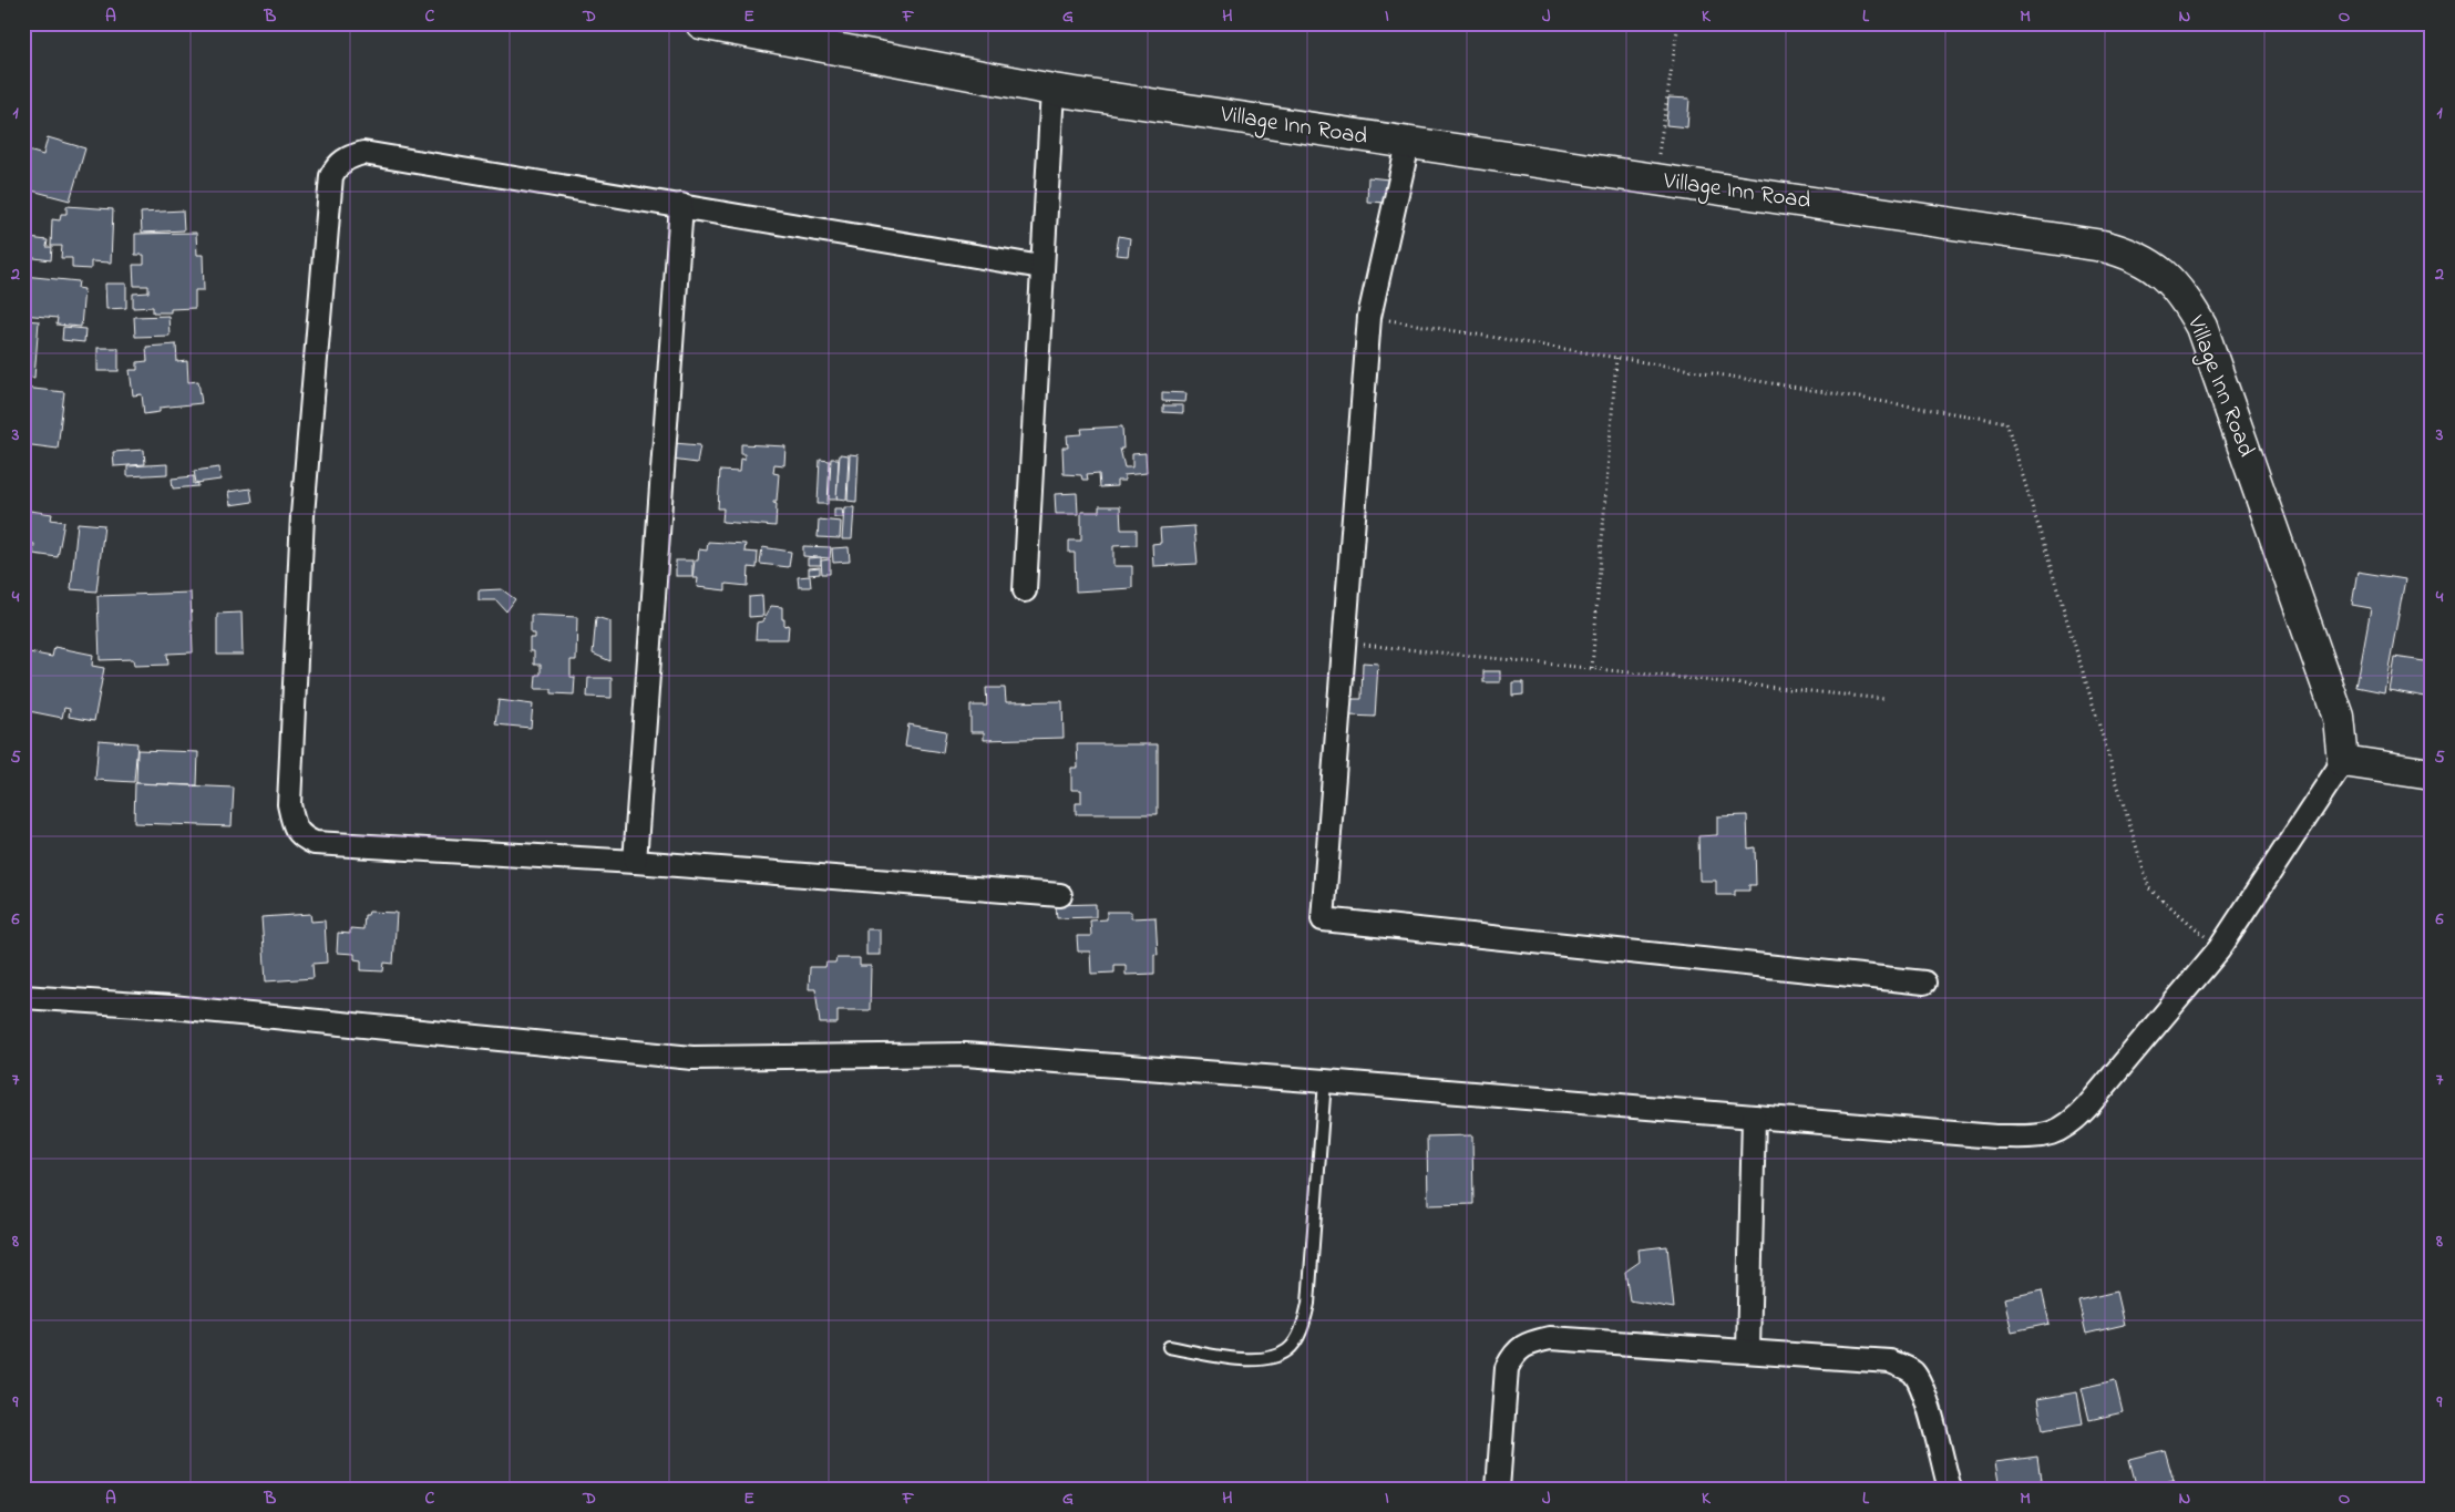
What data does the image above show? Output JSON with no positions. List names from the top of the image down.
{
  "streets": {
    "street": ["Village Inn Road"]
  },
  "grid": {
    "columns": [
      "A",
      "B",
      "C",
      "D",
      "E",
      "F",
      "G",
      "H",
      "I",
      "J",
      "K",
      "L",
      "M",
      "N",
      "O"
    ],
    "rows": [
      "1",
      "2",
      "3",
      "4",
      "5",
      "6",
      "7",
      "8",
      "9"
    ]
  }
}
